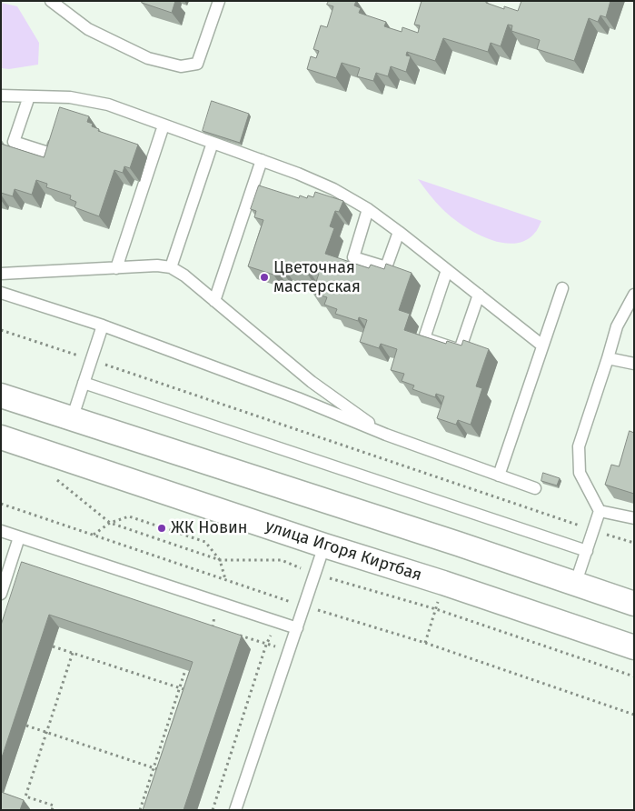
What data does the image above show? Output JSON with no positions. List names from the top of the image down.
{
  "streets": {
    "street": ["улица Игоря Киртбая"]
  },
  "places": ["Цветочная мастерская", "ЖК Новин"]
}
